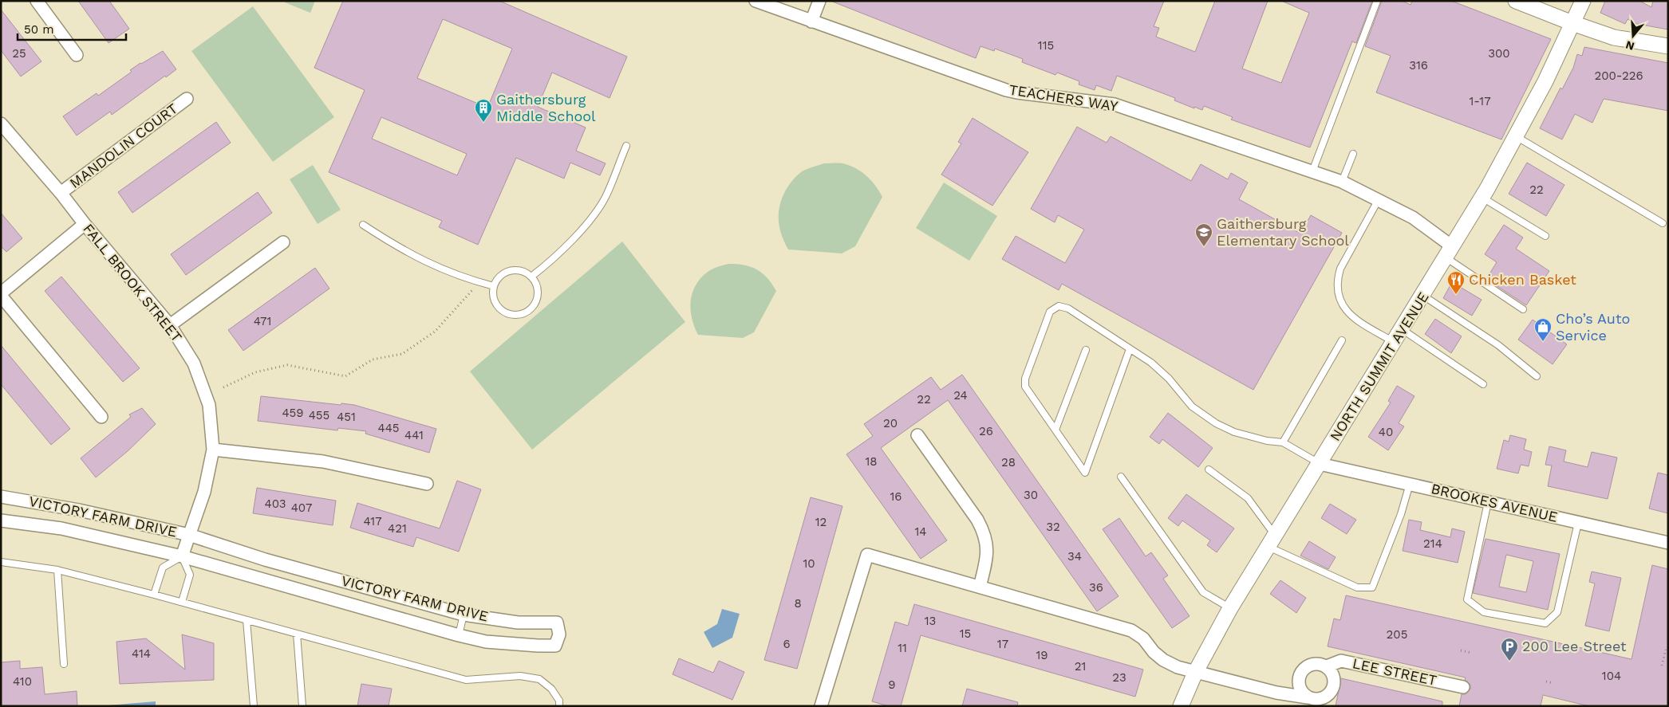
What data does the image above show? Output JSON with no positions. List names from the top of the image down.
{
  "streets": {
    "street": [
      "TEACHERS WAY",
      "MANDOLIN COURT",
      "FALL BROOK STREET",
      "NORTH SUMMIT AVENUE",
      "BROOKES AVENUE",
      "VICTORY FARM DRIVE",
      "LEE STREET"
    ]
  },
  "crossings": [
    ["TEACHERS WAY", "NORTH SUMMIT AVENUE"],
    ["MANDOLIN COURT", "FALL BROOK STREET"],
    ["FALL BROOK STREET", "VICTORY FARM DRIVE"],
    ["NORTH SUMMIT AVENUE", "BROOKES AVENUE"],
    ["NORTH SUMMIT AVENUE", "LEE STREET"]
  ],
  "places": {
    "building": ["Gaithersburg Middle School"],
    "school or university": ["Gaithersburg Elementary School"],
    "restaurant": ["Chicken Basket"],
    "shop": ["Cho’s Auto Service"],
    "parking": ["200 Lee Street"]
  },
  "house_numbers": [
    "115",
    "25",
    "300",
    "316",
    "200-226",
    "1-17",
    "22",
    "471",
    "24",
    "22",
    "459",
    "455",
    "451",
    "20",
    "445",
    "26",
    "40",
    "441",
    "18",
    "28",
    "30",
    "16",
    "403",
    "407",
    "417",
    "12",
    "32",
    "421",
    "14",
    "214",
    "34",
    "10",
    "36",
    "8",
    "13",
    "15",
    "205",
    "6",
    "17",
    "11",
    "414",
    "19",
    "21",
    "104",
    "23",
    "410",
    "9"
  ],
  "scale_bar": "50 m",
  "north": "bottom"
}
